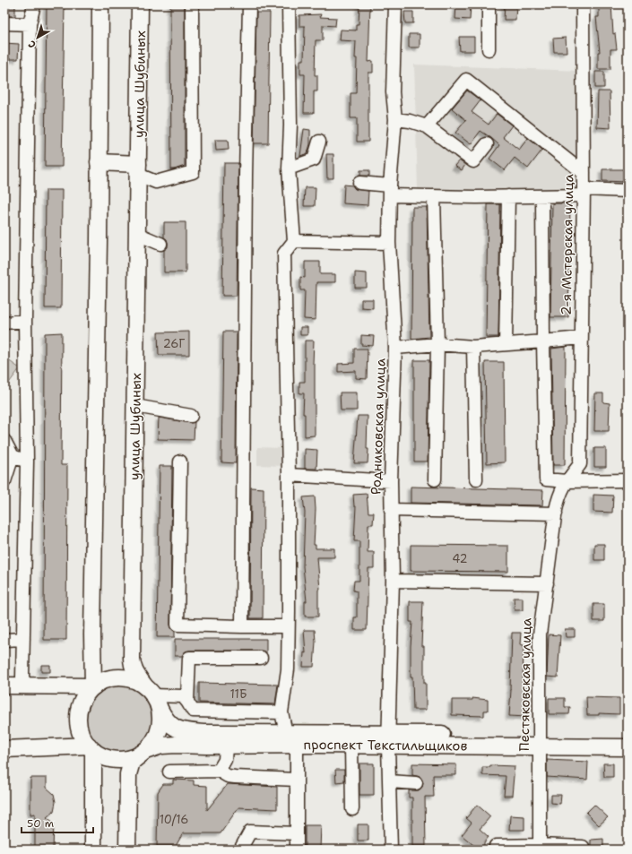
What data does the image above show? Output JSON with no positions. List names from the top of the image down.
{
  "streets": {
    "main road": ["улица Шубиных", "проспект Текстильщиков"],
    "street": ["2-я Мстерская улица", "Родниковская улица", "Пестяковская улица"]
  },
  "crossings": [
    ["улица Шубиных", "проспект Текстильщиков"],
    ["2-я Мстерская улица", "Пестяковская улица"],
    ["Родниковская улица", "проспект Текстильщиков"],
    ["Пестяковская улица", "проспект Текстильщиков"]
  ],
  "house_numbers": [
    "26Г",
    "42",
    "11Б",
    "10/16"
  ],
  "scale_bar": "50 m",
  "north": "bottom left"
}
